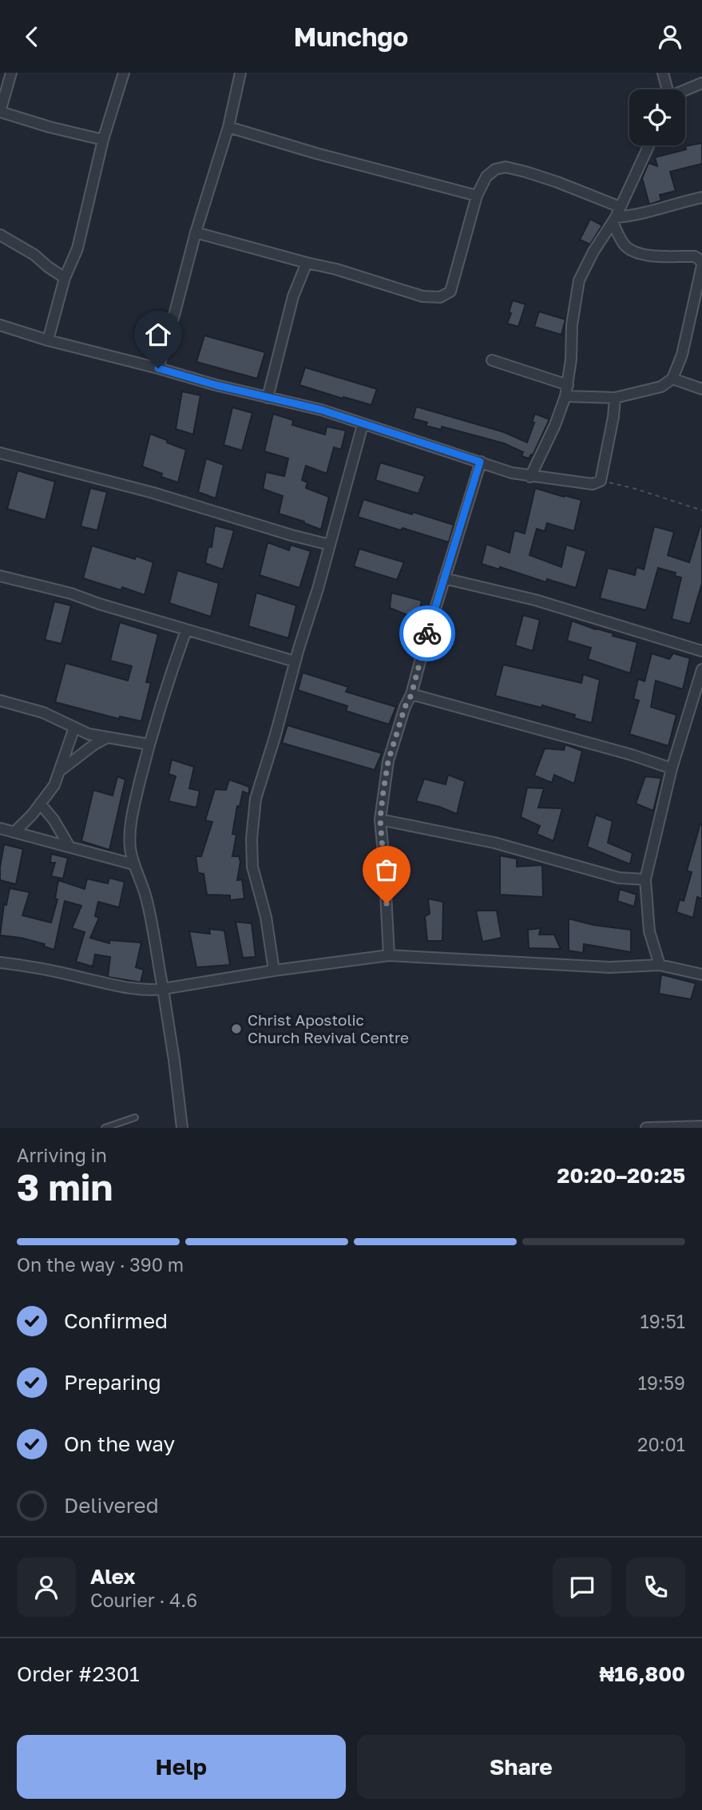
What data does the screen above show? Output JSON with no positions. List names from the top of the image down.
{
  "places": ["Christ Apostolic Church Revival Centre"],
  "page": {
    "header": "Munchgo",
    "heading": ["3 min", "Arriving in", "20:20–20:25"],
    "panel": [
      "Alex",
      "Courier · 4.6",
      "Order #2301",
      "₦16,800"
    ],
    "bar": "On the way · 390 m",
    "list": [
      ["Confirmed", "19:51"],
      ["Preparing", "19:59"],
      ["On the way", "20:01"],
      "Delivered"
    ],
    "buttons": ["Help", "Share"]
  }
}
